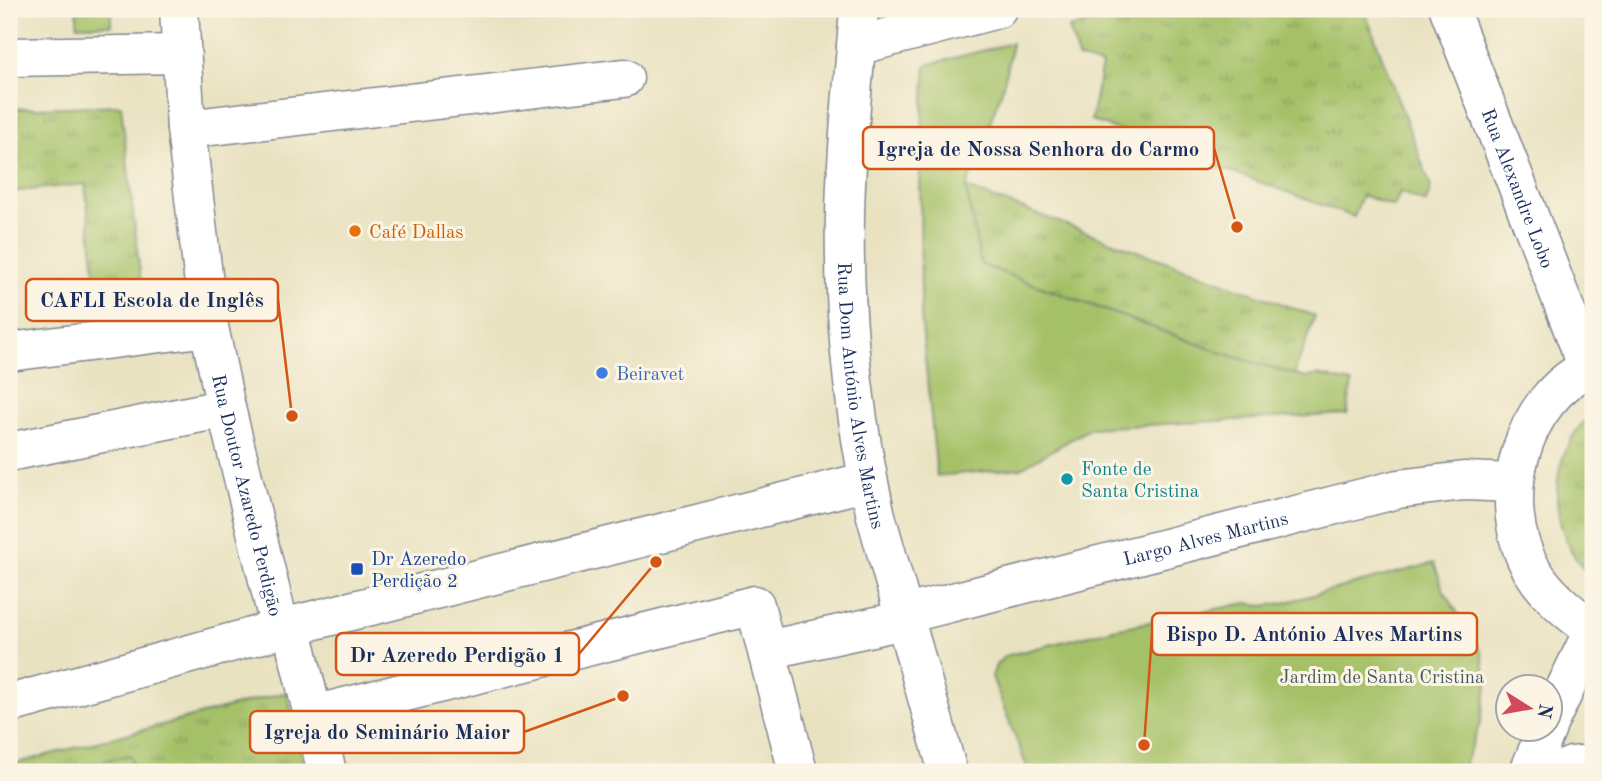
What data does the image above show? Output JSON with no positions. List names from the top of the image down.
{
  "streets": {
    "street": [
      "Rua Alexandre Lobo",
      "Rua Dom António Alves Martins",
      "Rua Doutor Azaredo Perdigão",
      "Largo Alves Martins"
    ]
  },
  "crossings": [
    ["Rua Dom António Alves Martins", "Rua Doutor Azaredo Perdigão"],
    ["Rua Dom António Alves Martins", "Largo Alves Martins"]
  ],
  "parks": ["Jardim de Santa Cristina"],
  "places": {
    "other": [
      "Igreja de Nossa Senhora do Carmo",
      "Café Dallas",
      "Beiravet",
      "CAFLI Escola de Inglês",
      "Fonte de Santa Cristina",
      "Dr Azeredo Perdigão 1",
      "Igreja do Seminário Maior",
      "Bispo D. António Alves Martins"
    ],
    "transit": ["Dr Azeredo Perdição 2"]
  },
  "north": "right"
}
